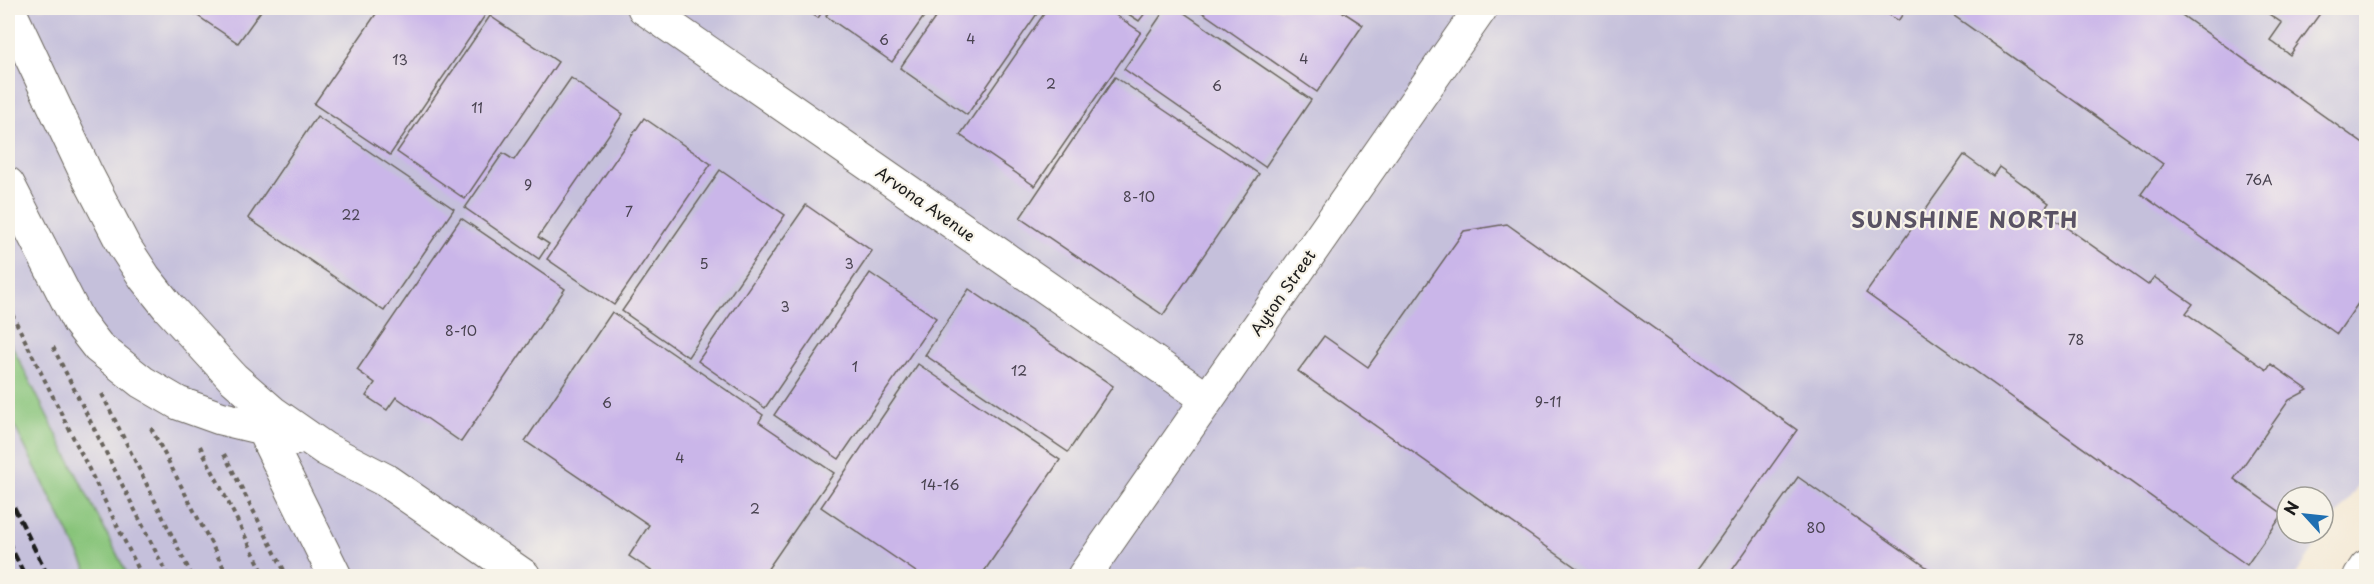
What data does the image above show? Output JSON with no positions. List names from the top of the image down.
{
  "streets": {
    "street": ["Arvona Avenue", "Ayton Street"]
  },
  "crossings": [
    ["Arvona Avenue", "Ayton Street"]
  ],
  "districts": ["SUNSHINE NORTH"],
  "house_numbers": [
    "4",
    "6",
    "4",
    "13",
    "2",
    "6",
    "11",
    "76A",
    "9",
    "8-10",
    "7",
    "22",
    "5",
    "3",
    "3",
    "8-10",
    "78",
    "1",
    "12",
    "9-11",
    "6",
    "4",
    "14-16",
    "2",
    "80"
  ],
  "north": "top left"
}
